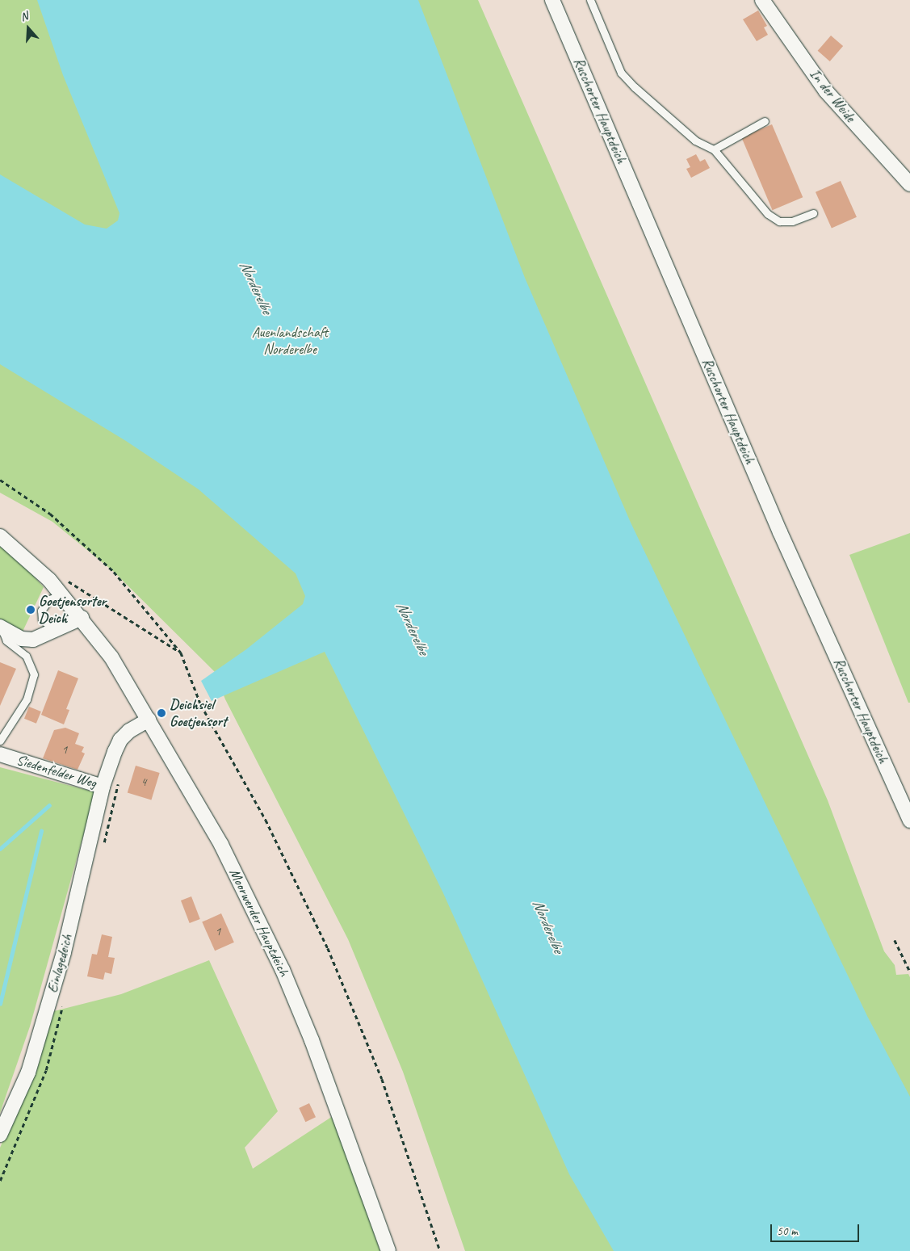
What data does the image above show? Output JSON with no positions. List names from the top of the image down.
{
  "streets": {
    "street": [
      "In der Weide",
      "Ruschorter Hauptdeich",
      "Siedenfelder Weg",
      "Moorwerder Hauptdeich",
      "Einlagedeich"
    ]
  },
  "crossings": [
    ["Siedenfelder Weg", "Moorwerder Hauptdeich"],
    ["Siedenfelder Weg", "Einlagedeich"]
  ],
  "water": ["Norderelbe"],
  "parks": ["Auenlandschaft Norderelbe"],
  "places": ["Goetjensorter Deich", "Deichsiel Goetjensort"],
  "house_numbers": ["1", "4", "1"],
  "scale_bar": "50 m",
  "north": "top"
}
